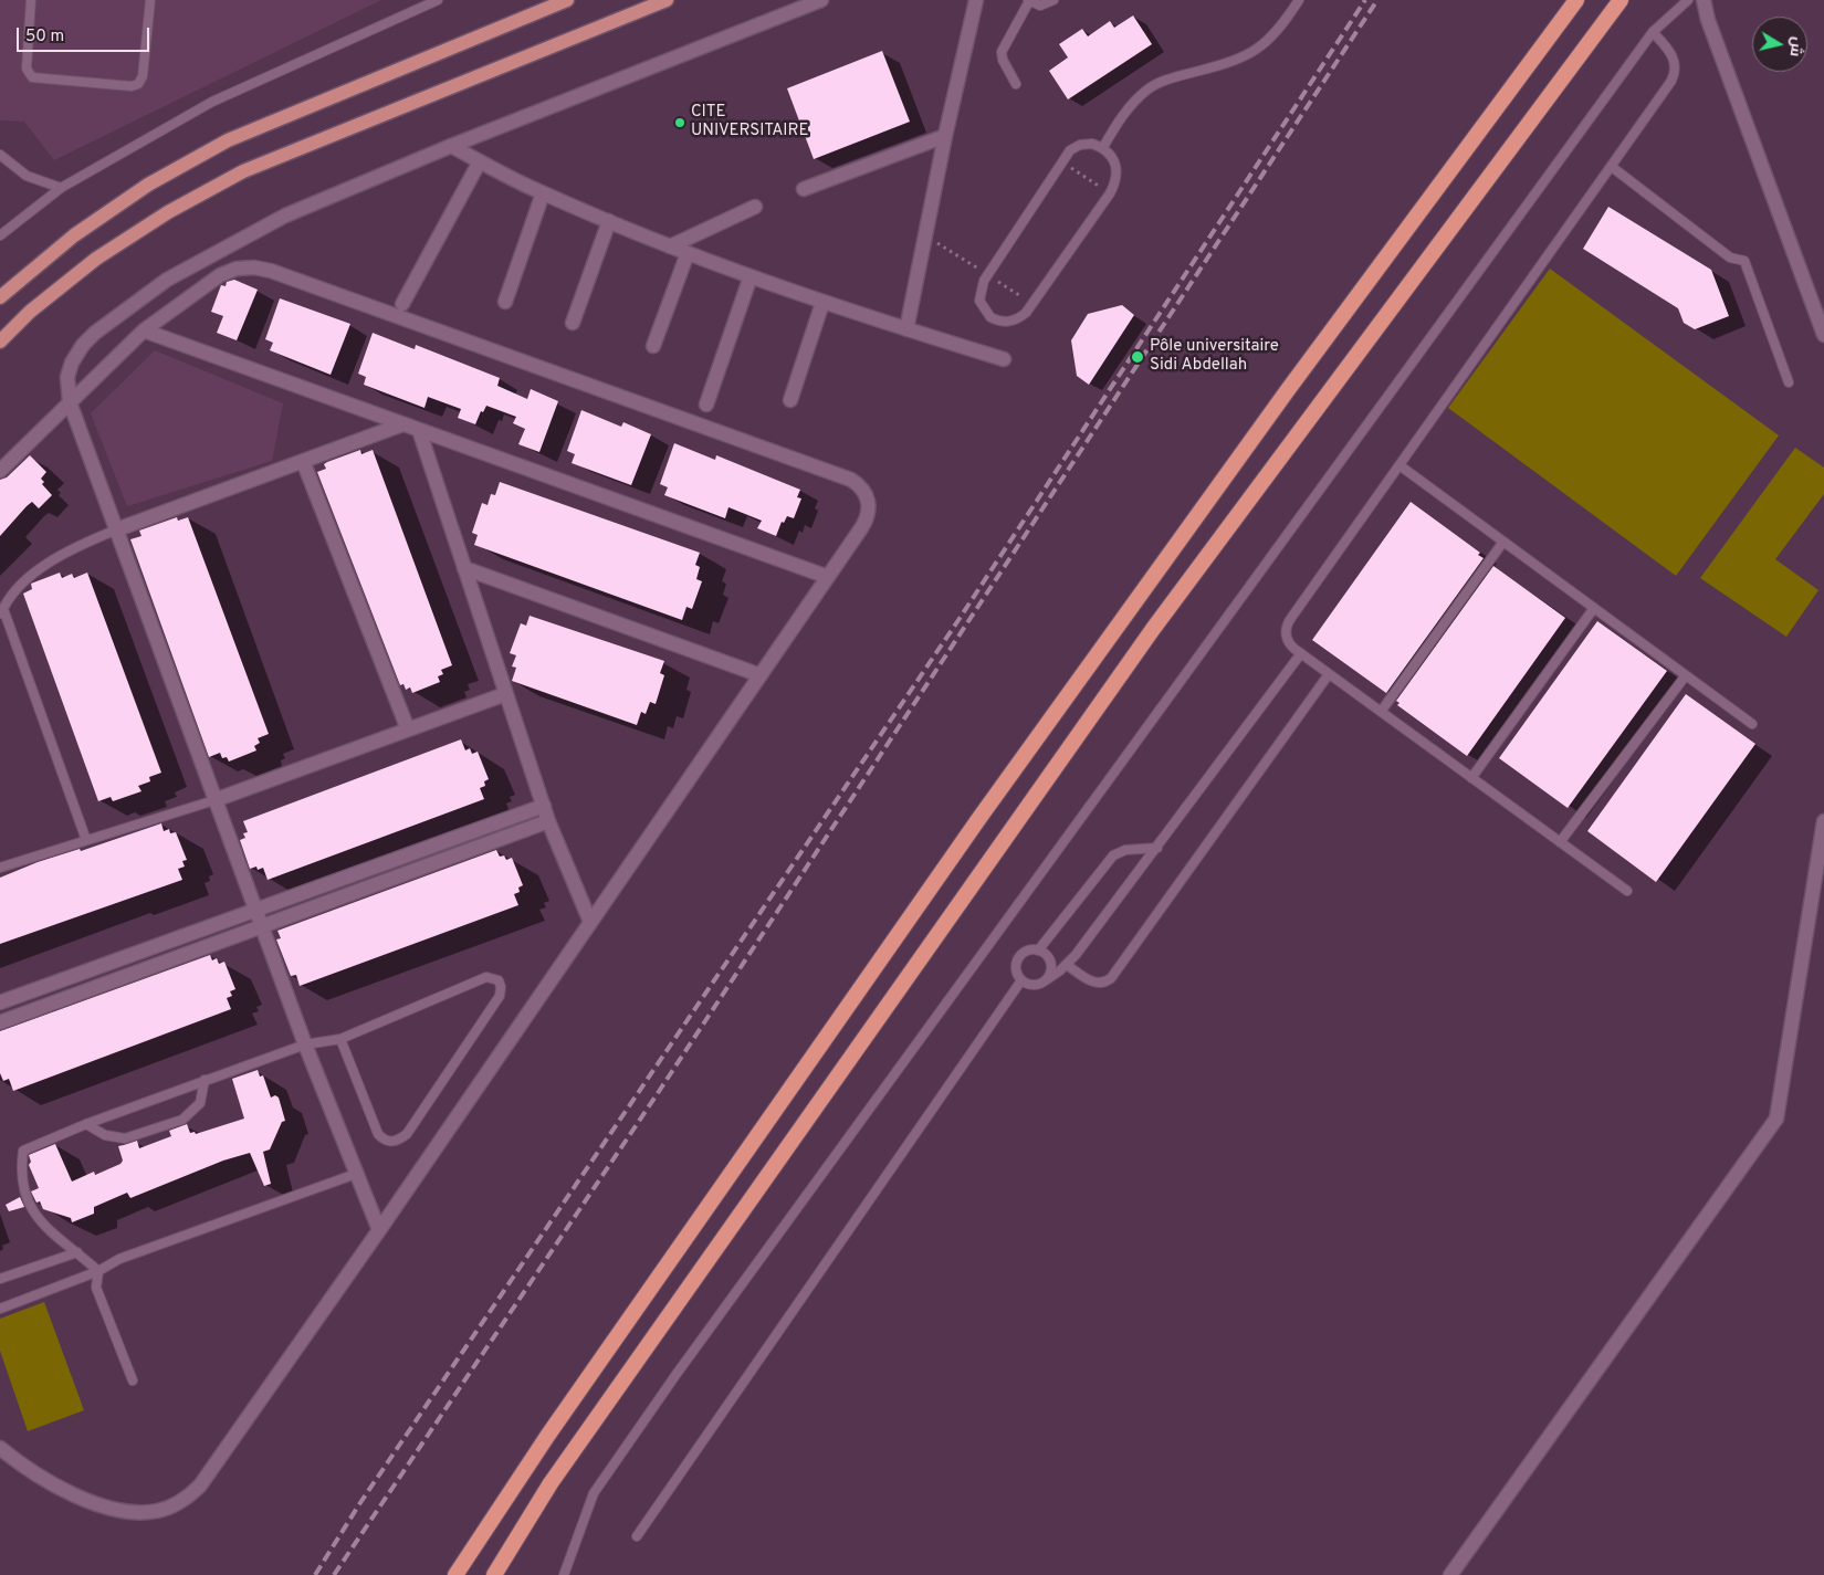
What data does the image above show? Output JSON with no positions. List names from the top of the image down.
{
  "places": ["CITE UNIVERSITAIRE", "Pôle universitaire Sidi Abdellah"],
  "scale_bar": "50 m",
  "north": "right"
}
